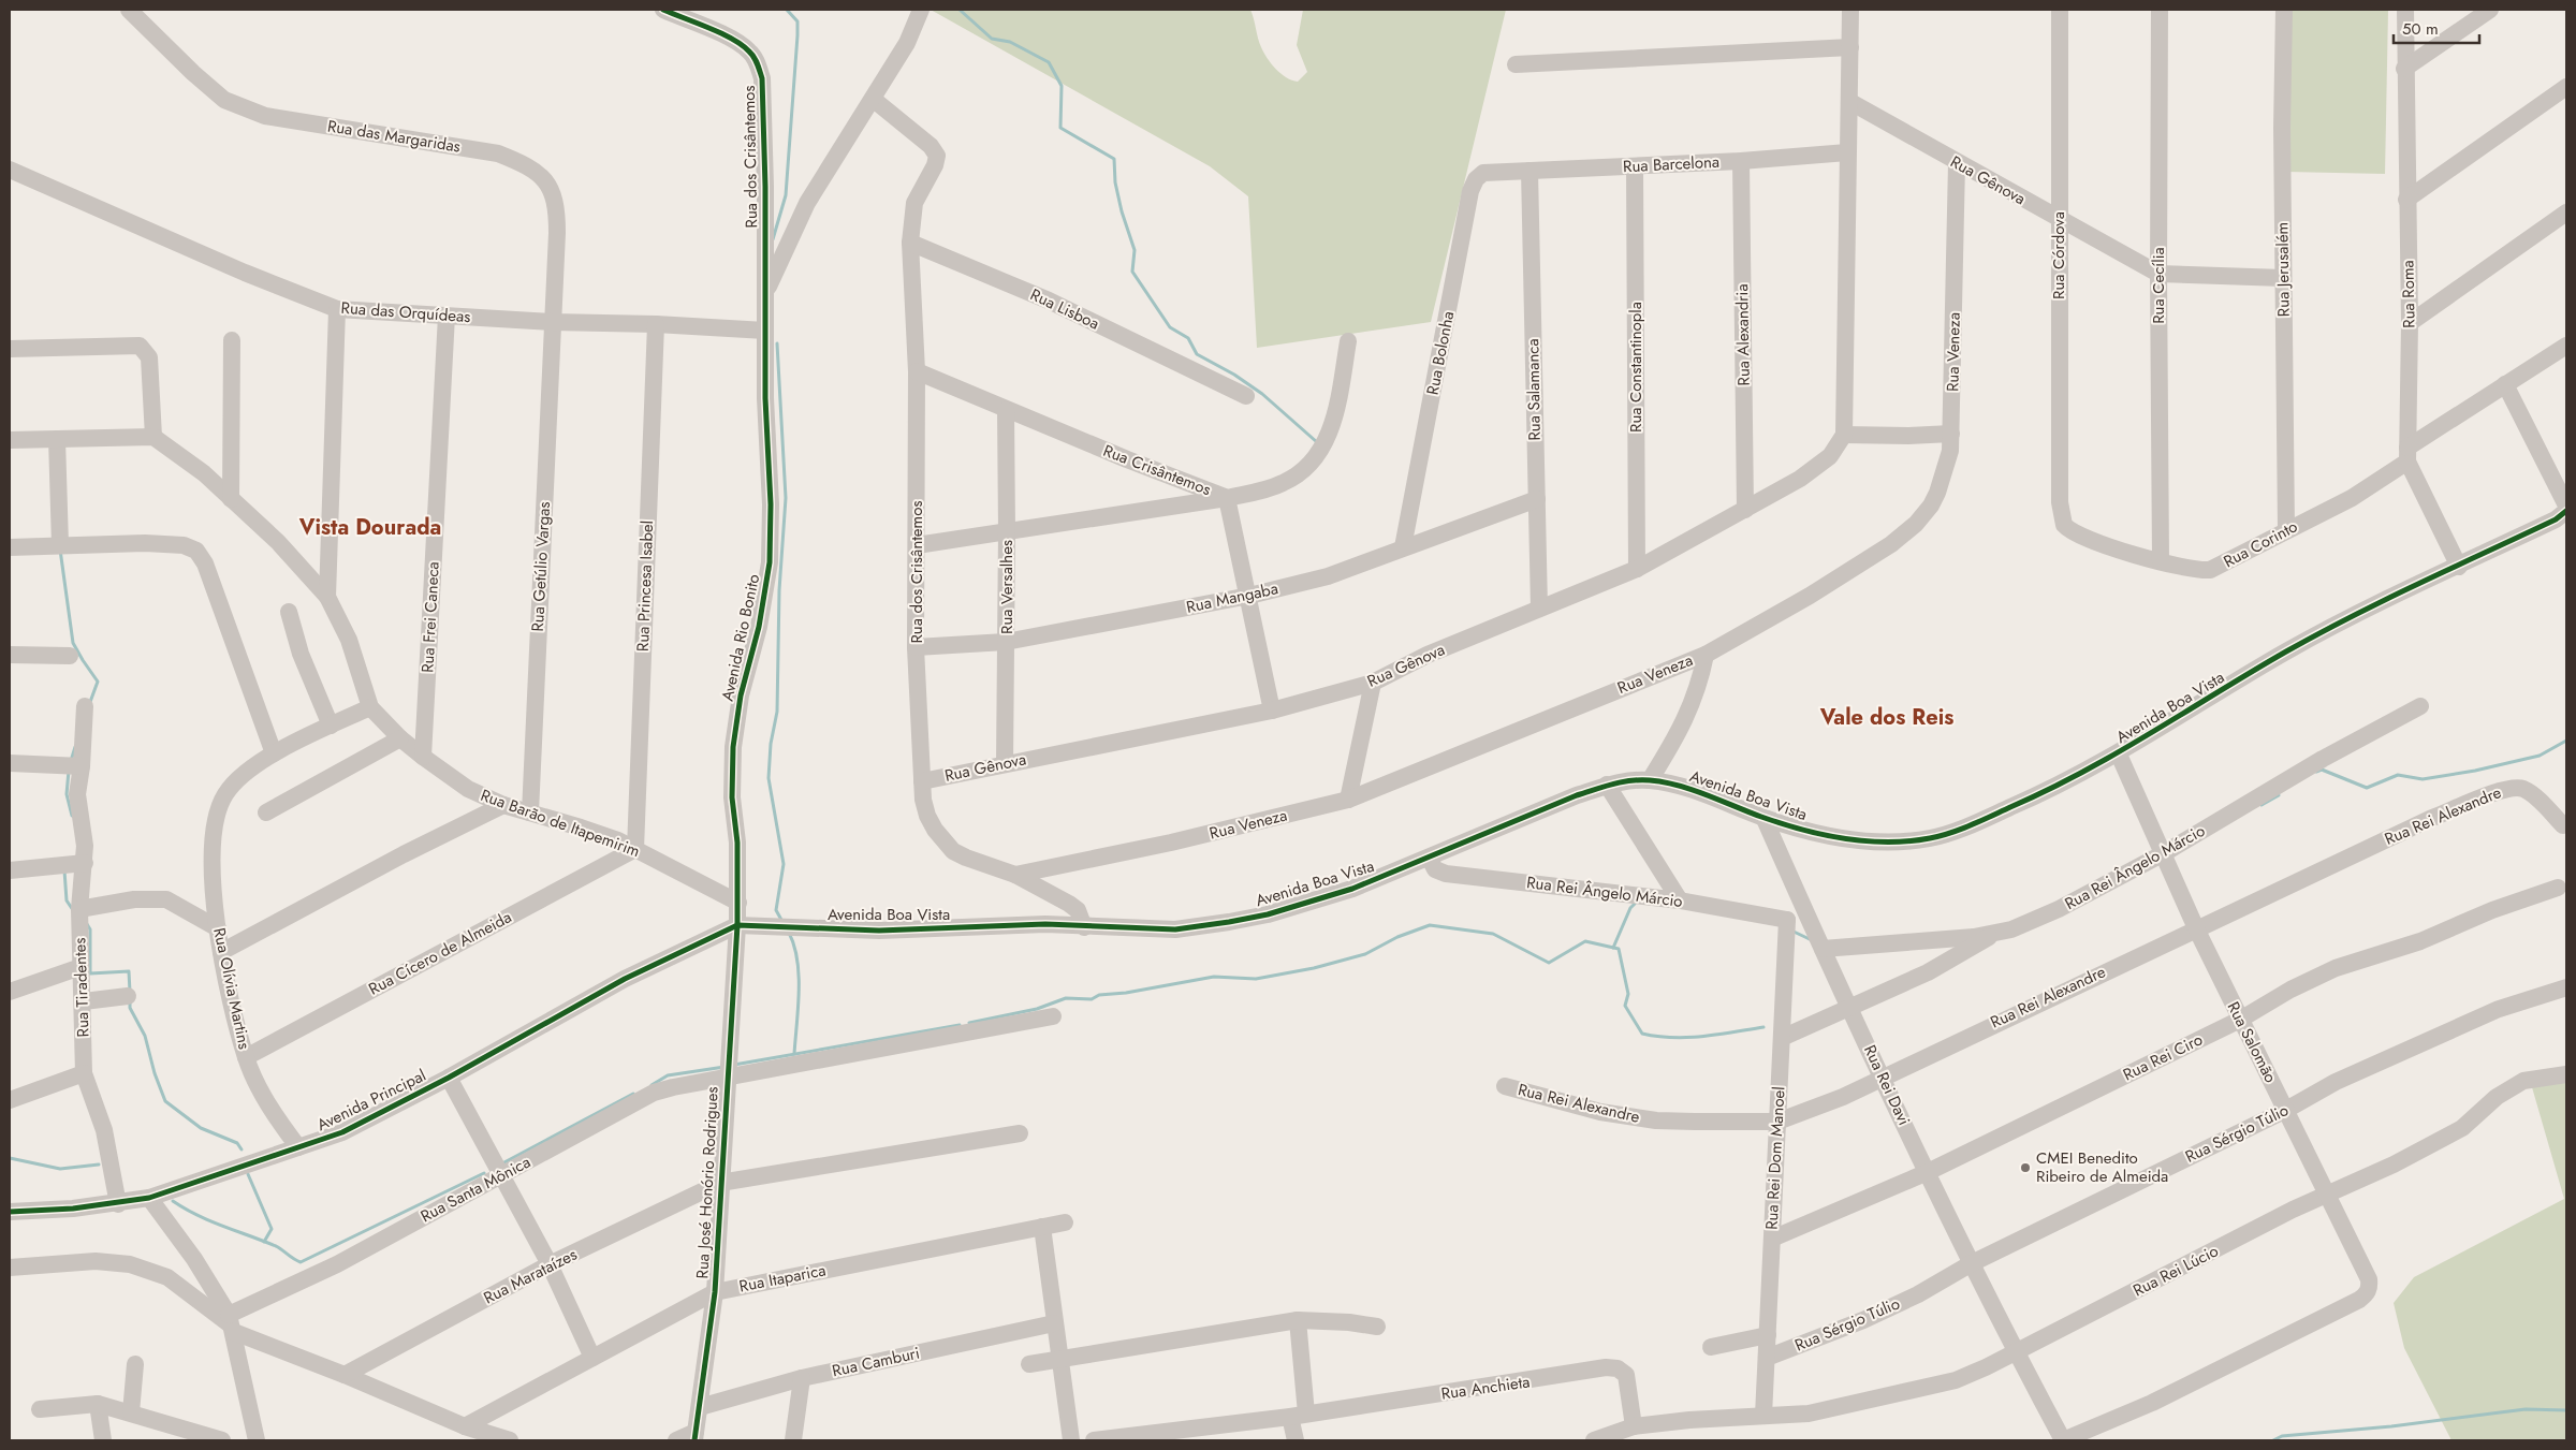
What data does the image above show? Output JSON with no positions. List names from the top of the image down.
{
  "streets": {
    "street": [
      "Rua das Margaridas",
      "Rua dos Crisântemos",
      "Rua Barcelona",
      "Rua Gênova",
      "Rua Córdova",
      "Rua Jerusalém",
      "Rua Cecília",
      "Rua Roma",
      "Rua Lisboa",
      "Rua das Orquídeas",
      "Rua Alexandria",
      "Rua Veneza",
      "Rua Bolonha",
      "Rua Constantinopla",
      "Rua Salamanca",
      "Rua Crisântemos",
      "Rua Corinto",
      "Rua Getúlio Vargas",
      "Rua Princesa Isabel",
      "Rua Versalhes",
      "Rua Mangaba",
      "Rua Frei Caneca",
      "Avenida Rio Bonito",
      "Avenida Boa Vista",
      "Rua Rei Alexandre",
      "Rua Barão de Itapemirim",
      "Rua Rei Ângelo Márcio",
      "Rua Cícero de Almeida",
      "Rua Tiradentes",
      "Rua Olívia Martins",
      "Rua Salomão",
      "Rua Rei Ciro",
      "Rua Rei Davi",
      "Avenida Principal",
      "Rua Sérgio Túlio",
      "Rua Rei Dom Manoel",
      "Rua José Honório Rodrigues",
      "Rua Santa Mônica",
      "Rua Rei Lúcio",
      "Rua Marataízes",
      "Rua Itaparica",
      "Rua Camburi",
      "Rua Anchieta"
    ]
  },
  "crossings": [
    ["Rua das Margaridas", "Rua das Orquídeas"],
    ["Rua das Margaridas", "Rua Getúlio Vargas"],
    ["Rua dos Crisântemos", "Rua Gênova"],
    ["Rua dos Crisântemos", "Rua Lisboa"],
    ["Rua dos Crisântemos", "Rua das Orquídeas"],
    ["Rua dos Crisântemos", "Rua Veneza"],
    ["Rua dos Crisântemos", "Rua Crisântemos"],
    ["Rua dos Crisântemos", "Rua Mangaba"],
    ["Rua dos Crisântemos", "Avenida Rio Bonito"],
    ["Rua dos Crisântemos", "Avenida Boa Vista"],
    ["Rua Barcelona", "Rua Alexandria"],
    ["Rua Barcelona", "Rua Bolonha"],
    ["Rua Barcelona", "Rua Constantinopla"],
    ["Rua Barcelona", "Rua Salamanca"],
    ["Rua Gênova", "Rua Córdova"],
    ["Rua Gênova", "Rua Jerusalém"],
    ["Rua Gênova", "Rua Cecília"],
    ["Rua Gênova", "Rua Alexandria"],
    ["Rua Gênova", "Rua Veneza"],
    ["Rua Gênova", "Rua Constantinopla"],
    ["Rua Gênova", "Rua Salamanca"],
    ["Rua Gênova", "Rua Crisântemos"],
    ["Rua Gênova", "Rua Versalhes"],
    ["Rua Córdova", "Rua Corinto"],
    ["Rua Jerusalém", "Rua Corinto"],
    ["Rua Cecília", "Rua Corinto"],
    ["Rua Roma", "Rua Corinto"],
    ["Rua Roma", "Avenida Boa Vista"],
    ["Rua das Orquídeas", "Rua Getúlio Vargas"],
    ["Rua das Orquídeas", "Rua Princesa Isabel"],
    ["Rua das Orquídeas", "Rua Frei Caneca"],
    ["Rua das Orquídeas", "Avenida Rio Bonito"],
    ["Rua Bolonha", "Rua Mangaba"],
    ["Rua Salamanca", "Rua Mangaba"],
    ["Rua Crisântemos", "Rua Versalhes"],
    ["Rua Crisântemos", "Rua Mangaba"],
    ["Rua Getúlio Vargas", "Rua Barão de Itapemirim"],
    ["Rua Princesa Isabel", "Rua Barão de Itapemirim"],
    ["Rua Princesa Isabel", "Rua Cícero de Almeida"],
    ["Rua Versalhes", "Rua Mangaba"],
    ["Rua Frei Caneca", "Rua Barão de Itapemirim"],
    ["Avenida Rio Bonito", "Avenida Boa Vista"],
    ["Avenida Rio Bonito", "Rua Barão de Itapemirim"],
    ["Avenida Rio Bonito", "Avenida Principal"],
    ["Avenida Rio Bonito", "Rua José Honório Rodrigues"],
    ["Avenida Boa Vista", "Rua Rei Ângelo Márcio"],
    ["Avenida Boa Vista", "Rua Salomão"],
    ["Avenida Boa Vista", "Rua Rei Davi"],
    ["Avenida Boa Vista", "Avenida Principal"],
    ["Avenida Boa Vista", "Rua José Honório Rodrigues"],
    ["Rua Rei Alexandre", "Rua Salomão"],
    ["Rua Rei Alexandre", "Rua Rei Davi"],
    ["Rua Rei Alexandre", "Rua Rei Dom Manoel"],
    ["Rua Barão de Itapemirim", "Rua Cícero de Almeida"],
    ["Rua Barão de Itapemirim", "Rua Olívia Martins"],
    ["Rua Rei Ângelo Márcio", "Rua Salomão"],
    ["Rua Rei Ângelo Márcio", "Rua Rei Davi"],
    ["Rua Rei Ângelo Márcio", "Rua Rei Dom Manoel"],
    ["Rua Cícero de Almeida", "Rua Olívia Martins"],
    ["Rua Tiradentes", "Avenida Principal"],
    ["Rua Olívia Martins", "Avenida Principal"],
    ["Rua Salomão", "Rua Rei Ciro"],
    ["Rua Salomão", "Rua Rei Davi"],
    ["Rua Salomão", "Rua Sérgio Túlio"],
    ["Rua Salomão", "Rua Rei Lúcio"],
    ["Rua Rei Ciro", "Rua Rei Davi"],
    ["Rua Rei Ciro", "Rua Rei Dom Manoel"],
    ["Rua Rei Davi", "Rua Sérgio Túlio"],
    ["Rua Rei Davi", "Rua Rei Lúcio"],
    ["Avenida Principal", "Rua José Honório Rodrigues"],
    ["Rua Sérgio Túlio", "Rua Rei Dom Manoel"],
    ["Rua Rei Dom Manoel", "Rua Rei Lúcio"],
    ["Rua José Honório Rodrigues", "Rua Santa Mônica"],
    ["Rua José Honório Rodrigues", "Rua Marataízes"],
    ["Rua José Honório Rodrigues", "Rua Itaparica"],
    ["Rua José Honório Rodrigues", "Rua Camburi"],
    ["Rua Rei Lúcio", "Rua Anchieta"]
  ],
  "districts": ["Vista Dourada", "Vale dos Reis"],
  "places": ["CMEI Benedito Ribeiro de Almeida"],
  "scale_bar": "50 m"
}
